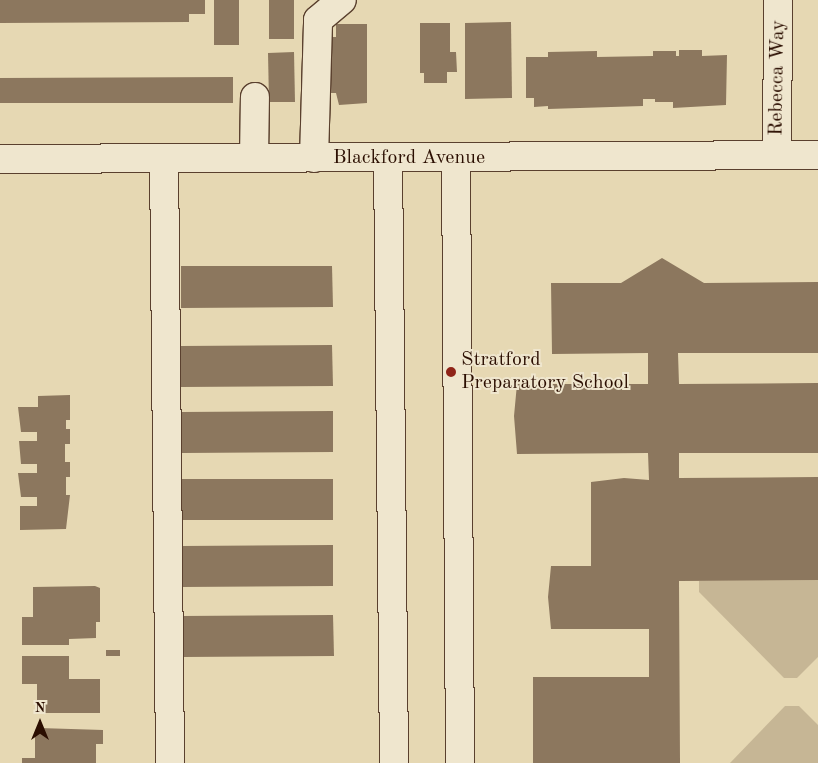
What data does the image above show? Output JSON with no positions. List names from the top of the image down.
{
  "streets": {
    "street": ["Rebecca Way", "Blackford Avenue"]
  },
  "crossings": [
    ["Rebecca Way", "Blackford Avenue"]
  ],
  "places": ["Stratford Preparatory School"],
  "north": "top"
}
